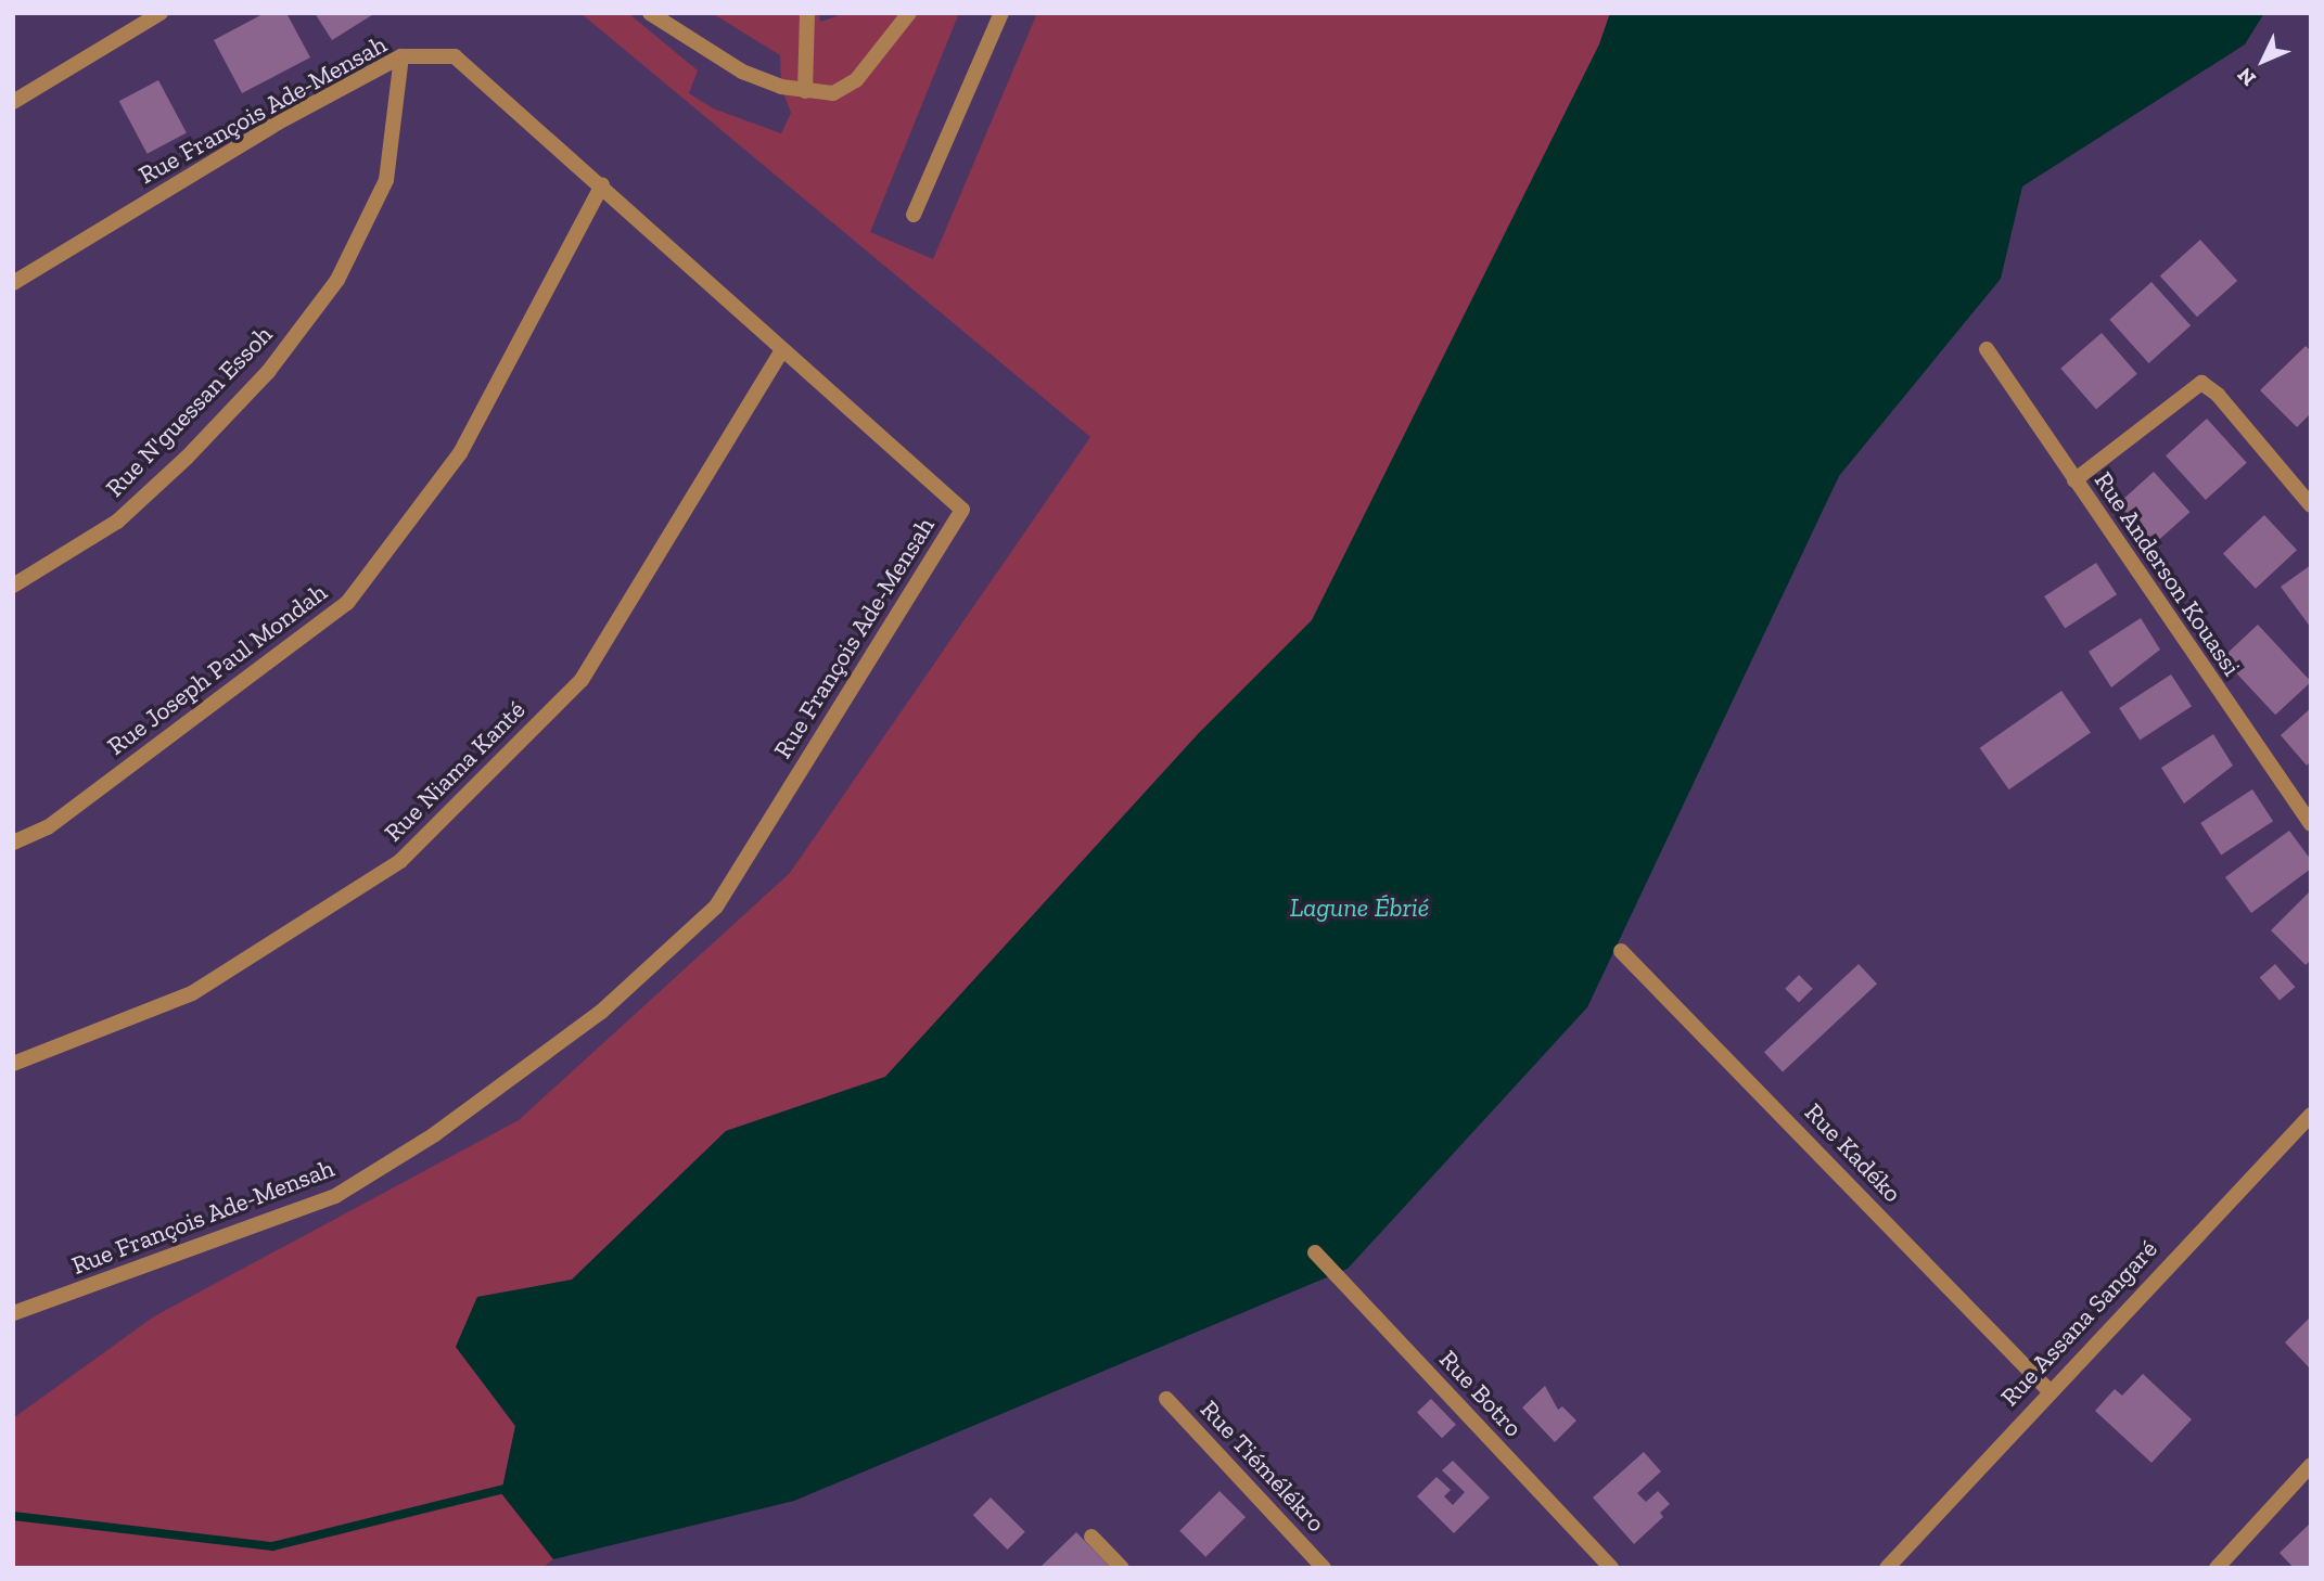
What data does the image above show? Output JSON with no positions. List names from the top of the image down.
{
  "streets": {
    "street": [
      "Rue François Ade-Mensah",
      "Rue N'guessan Essoh",
      "Rue Anderson Kouassi",
      "Rue Joseph Paul Mondah",
      "Rue Niama Kanté",
      "Rue Kadéko",
      "Rue Assana Sangaré",
      "Rue Botro",
      "Rue Tiémélékro"
    ]
  },
  "crossings": [
    ["Rue François Ade-Mensah", "Rue N'guessan Essoh"],
    ["Rue François Ade-Mensah", "Rue Joseph Paul Mondah"],
    ["Rue François Ade-Mensah", "Rue Niama Kanté"],
    ["Rue Kadéko", "Rue Assana Sangaré"]
  ],
  "water": ["Lagune Ébrié"],
  "north": "bottom left"
}
